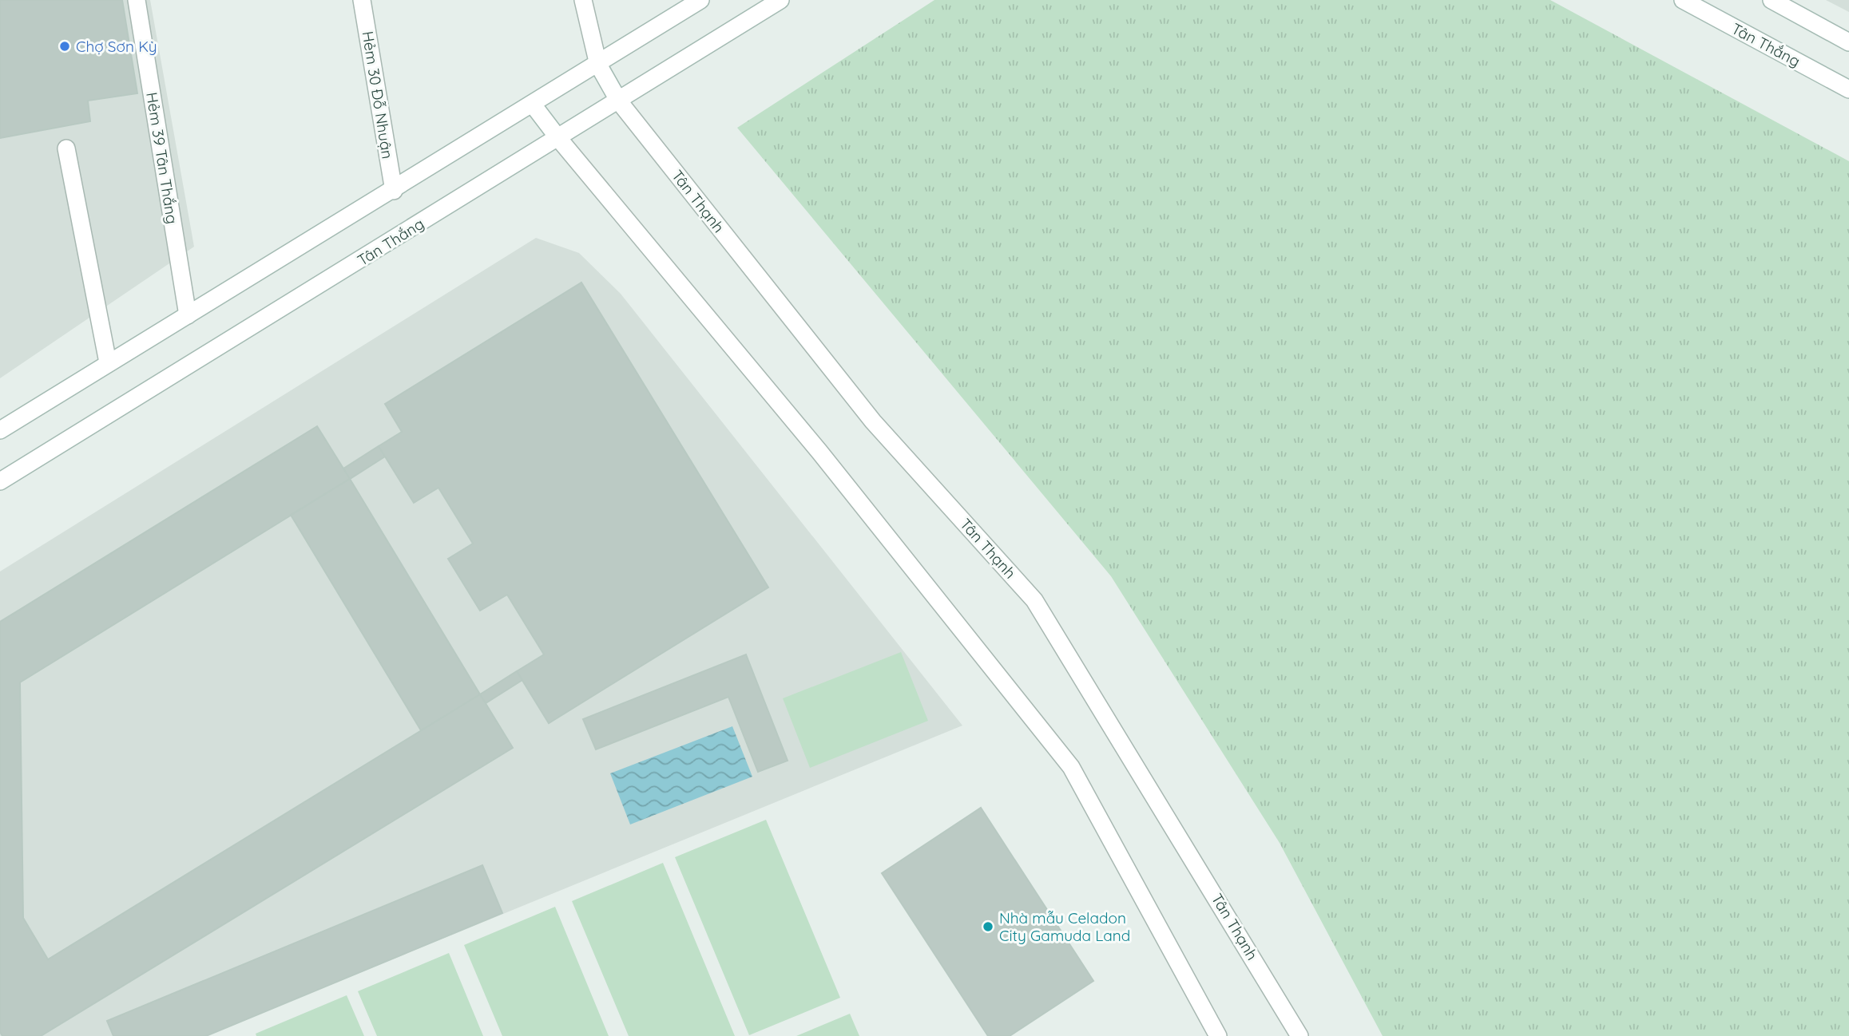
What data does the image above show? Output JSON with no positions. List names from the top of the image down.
{
  "streets": {
    "street": [
      "Tân Thắng",
      "Hẻm 30 Đỗ Nhuận",
      "Hẻm 39 Tân Thắng",
      "Tân Thạnh"
    ]
  },
  "crossings": [
    ["Tân Thắng", "Tân Thạnh"]
  ],
  "places": ["Chợ Sơn Kỳ", "Nhà mẫu Celadon City Gamuda Land"]
}
